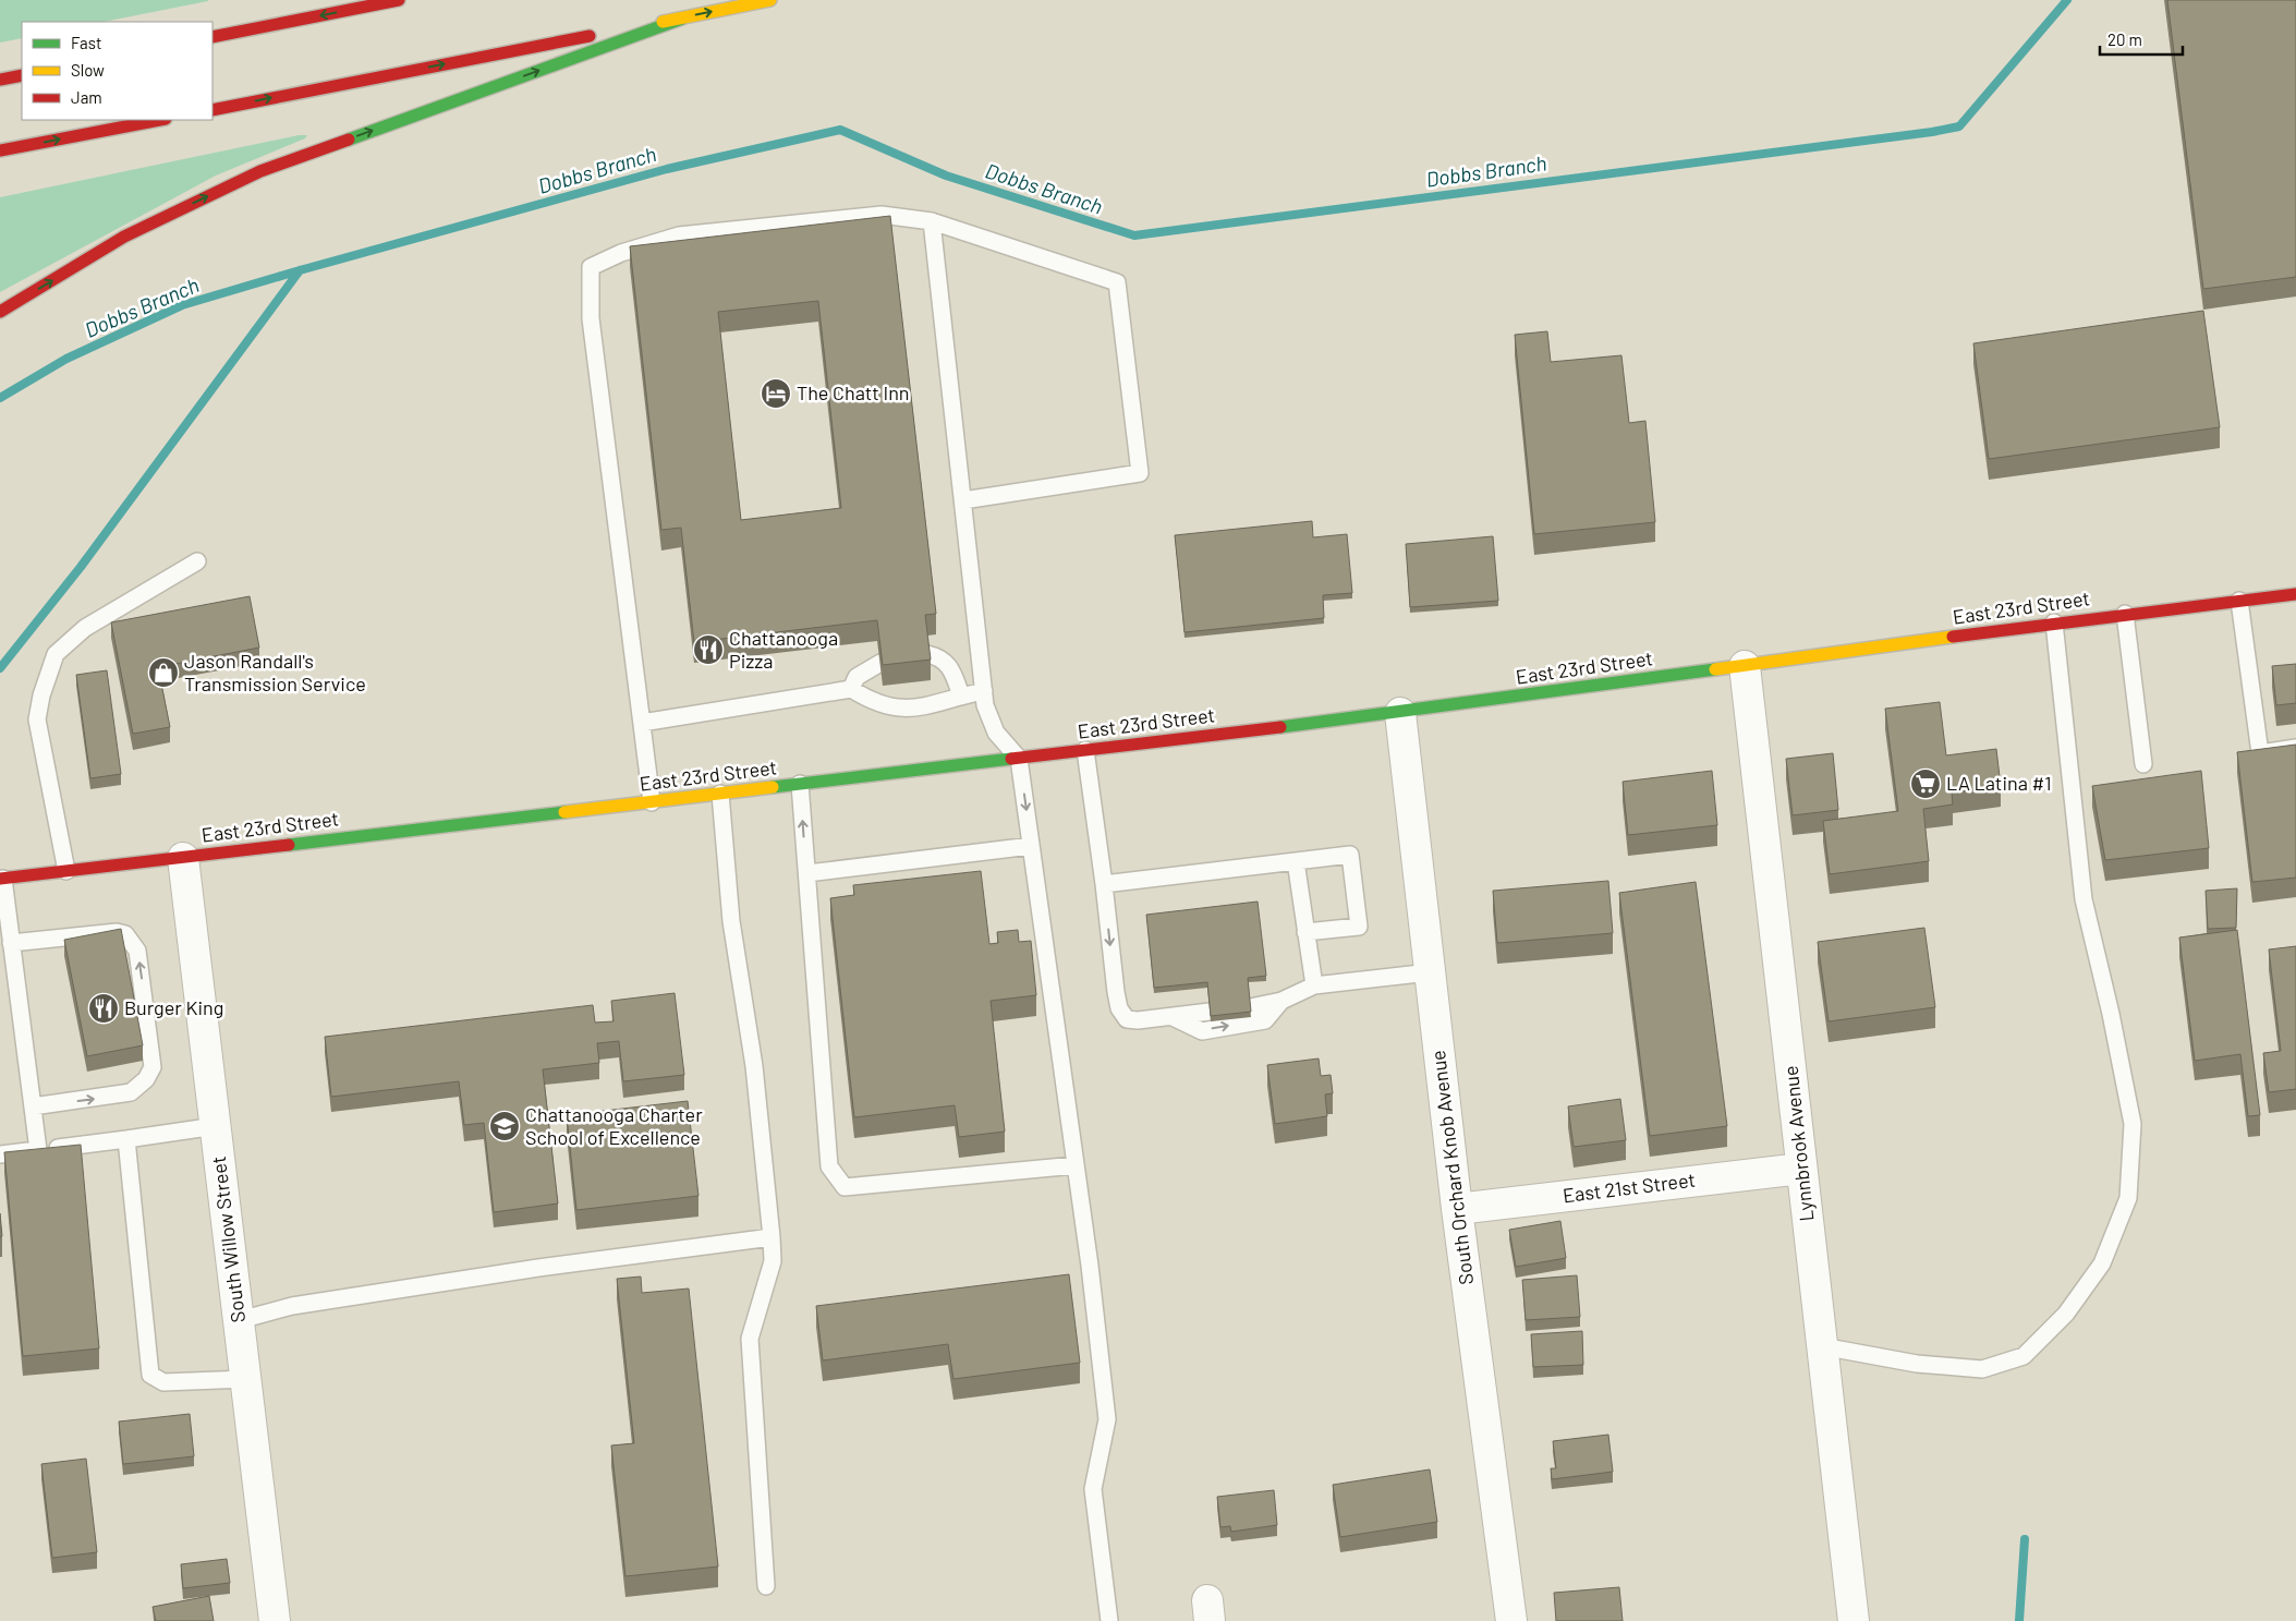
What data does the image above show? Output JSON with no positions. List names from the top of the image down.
{
  "streets": {
    "main road": ["East 23rd Street"],
    "street": [
      "Lynnbrook Avenue",
      "South Orchard Knob Avenue",
      "East 21st Street",
      "South Willow Street"
    ]
  },
  "crossings": [
    ["East 23rd Street", "Lynnbrook Avenue"],
    ["East 23rd Street", "South Orchard Knob Avenue"],
    ["East 23rd Street", "South Willow Street"],
    ["Lynnbrook Avenue", "East 21st Street"],
    ["South Orchard Knob Avenue", "East 21st Street"]
  ],
  "water": ["Dobbs Branch"],
  "places": {
    "hotel": ["The Chatt Inn"],
    "restaurant": ["Chattanooga Pizza", "Burger King"],
    "shop": ["Jason Randall's Transmission Service"],
    "supermarket": ["LA Latina #1"],
    "school or university": ["Chattanooga Charter School of Excellence"]
  },
  "legend": ["Fast", "Slow", "Jam"],
  "scale_bar": "20 m"
}
